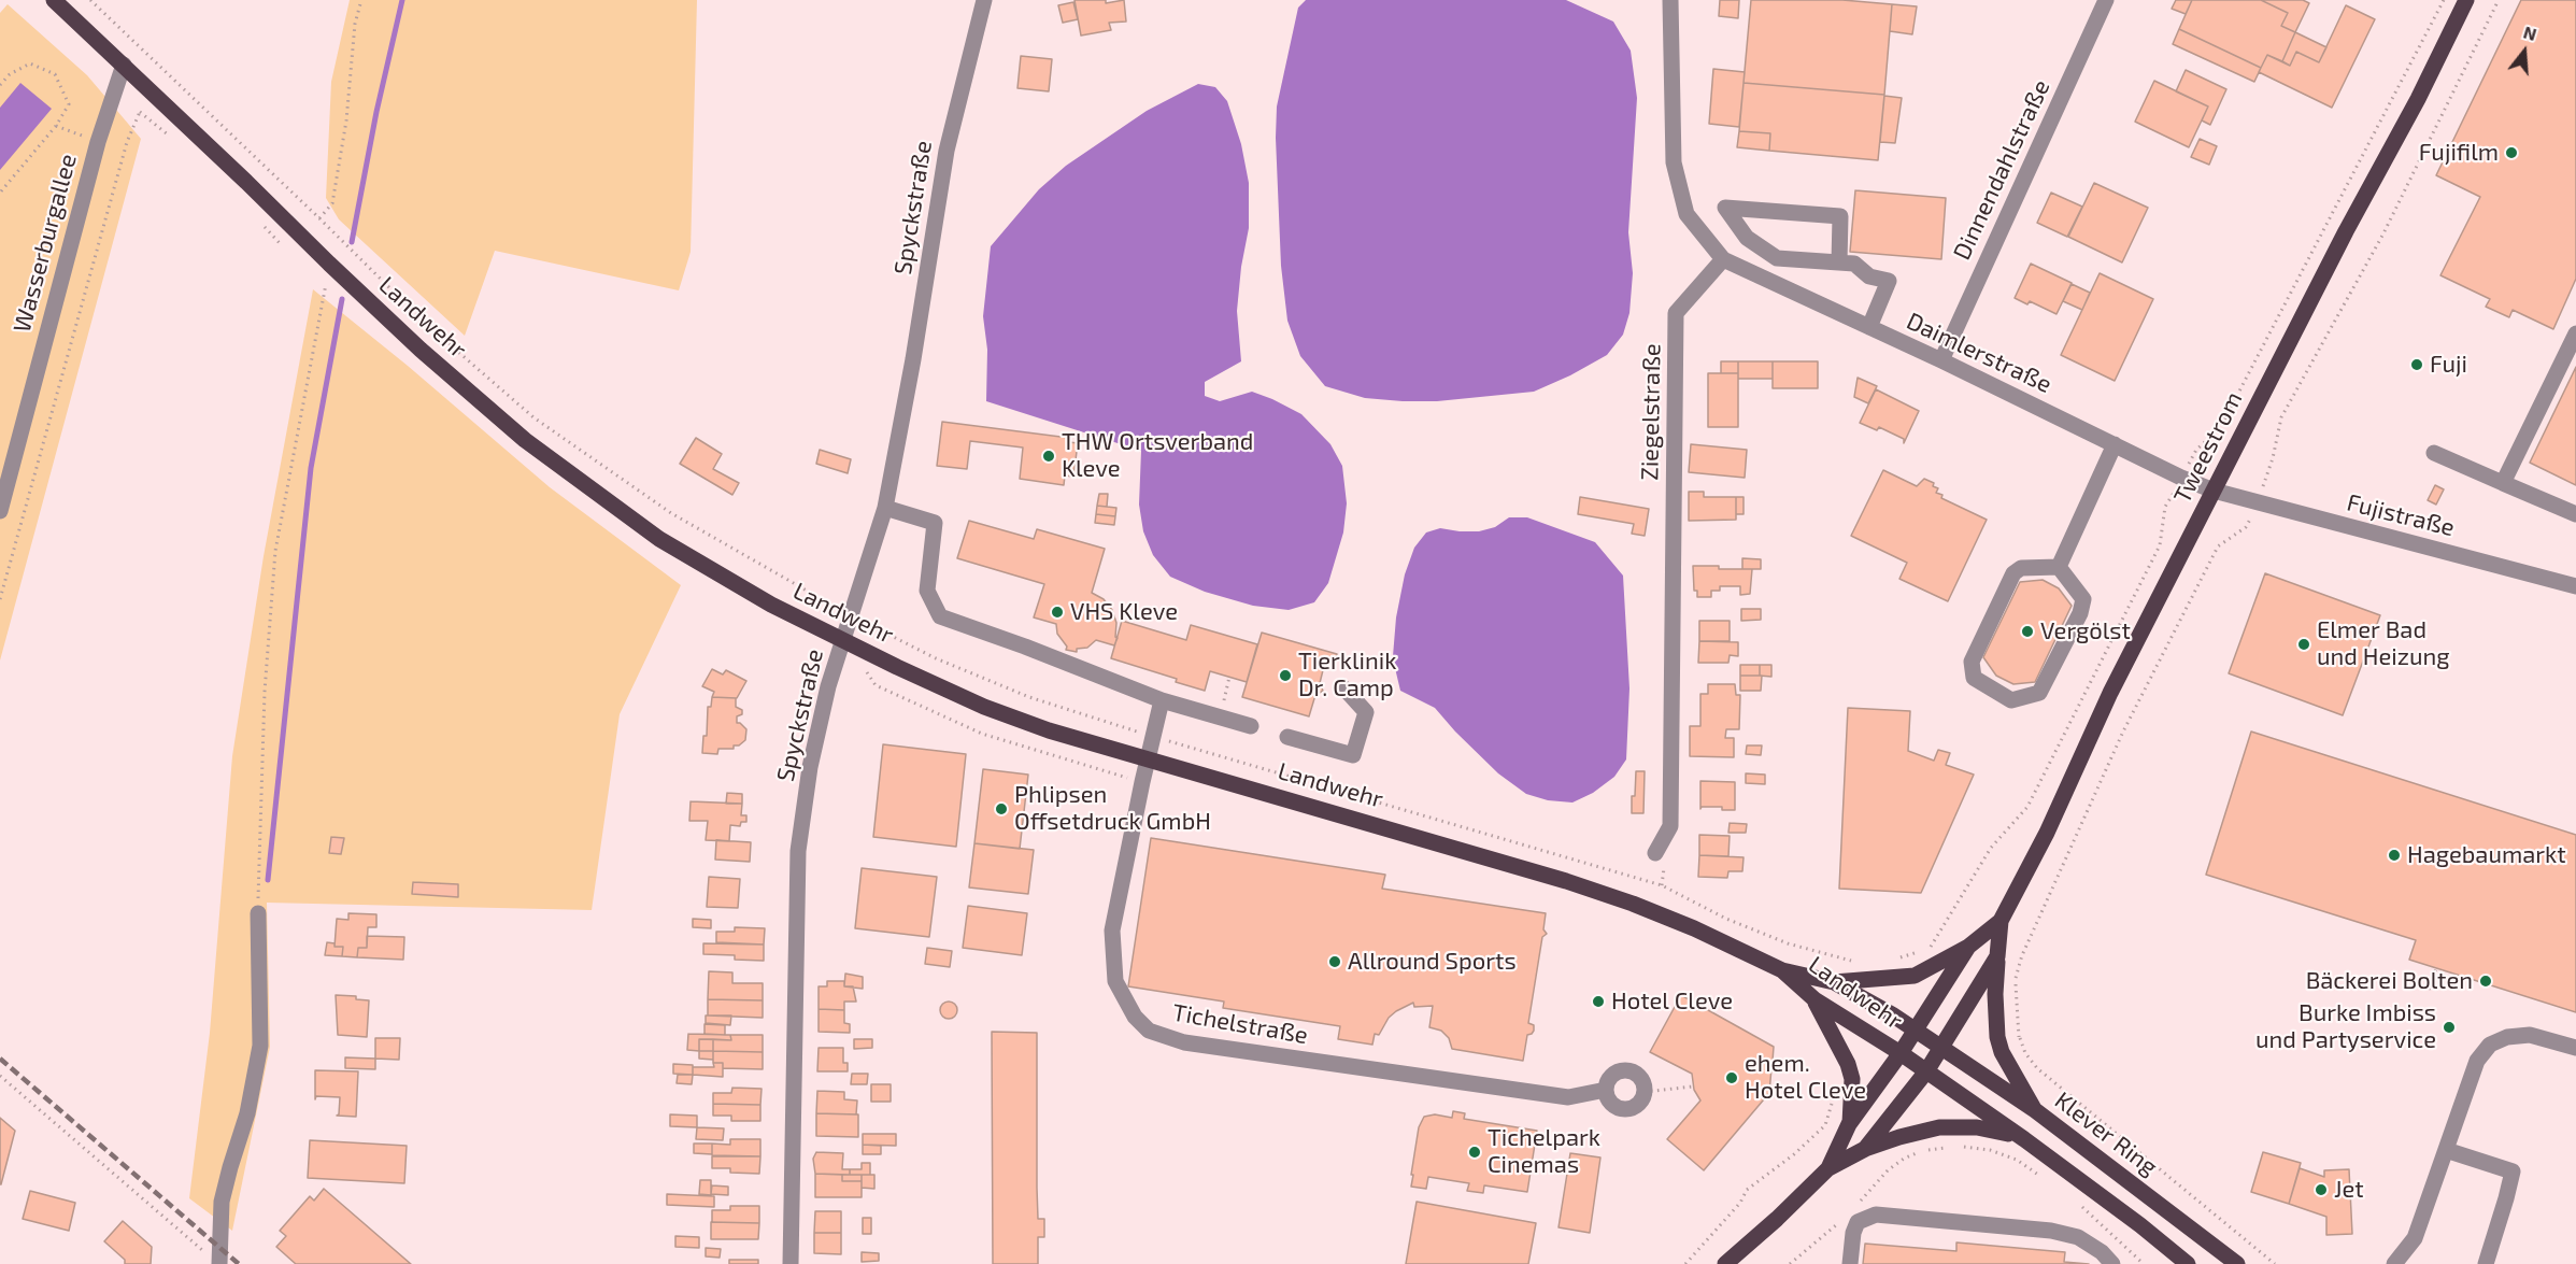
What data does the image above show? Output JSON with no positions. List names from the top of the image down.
{
  "streets": {
    "main road": ["Landwehr", "Tweestrom", "Klever Ring"],
    "street": [
      "Dinnendahlstraße",
      "Spyckstraße",
      "Wasserburgallee",
      "Daimlerstraße",
      "Ziegelstraße",
      "Fujistraße",
      "Tichelstraße"
    ]
  },
  "crossings": [
    ["Dinnendahlstraße", "Daimlerstraße"],
    ["Spyckstraße", "Landwehr"],
    ["Wasserburgallee", "Landwehr"],
    ["Landwehr", "Tweestrom"],
    ["Landwehr", "Tichelstraße"],
    ["Landwehr", "Klever Ring"],
    ["Daimlerstraße", "Ziegelstraße"],
    ["Daimlerstraße", "Tweestrom"],
    ["Daimlerstraße", "Fujistraße"],
    ["Tweestrom", "Fujistraße"],
    ["Tweestrom", "Klever Ring"]
  ],
  "places": [
    "Fujifilm",
    "Fuji",
    "THW Ortsverband Kleve",
    "VHS Kleve",
    "Vergölst",
    "Elmer Bad und Heizung",
    "Tierklinik Dr. Camp",
    "Phlipsen Offsetdruck GmbH",
    "Hagebaumarkt",
    "Allround Sports",
    "Bäckerei Bolten",
    "Hotel Cleve",
    "Burke Imbiss und Partyservice",
    "ehem. Hotel Cleve",
    "Tichelpark Cinemas",
    "Jet"
  ],
  "north": "top"
}
